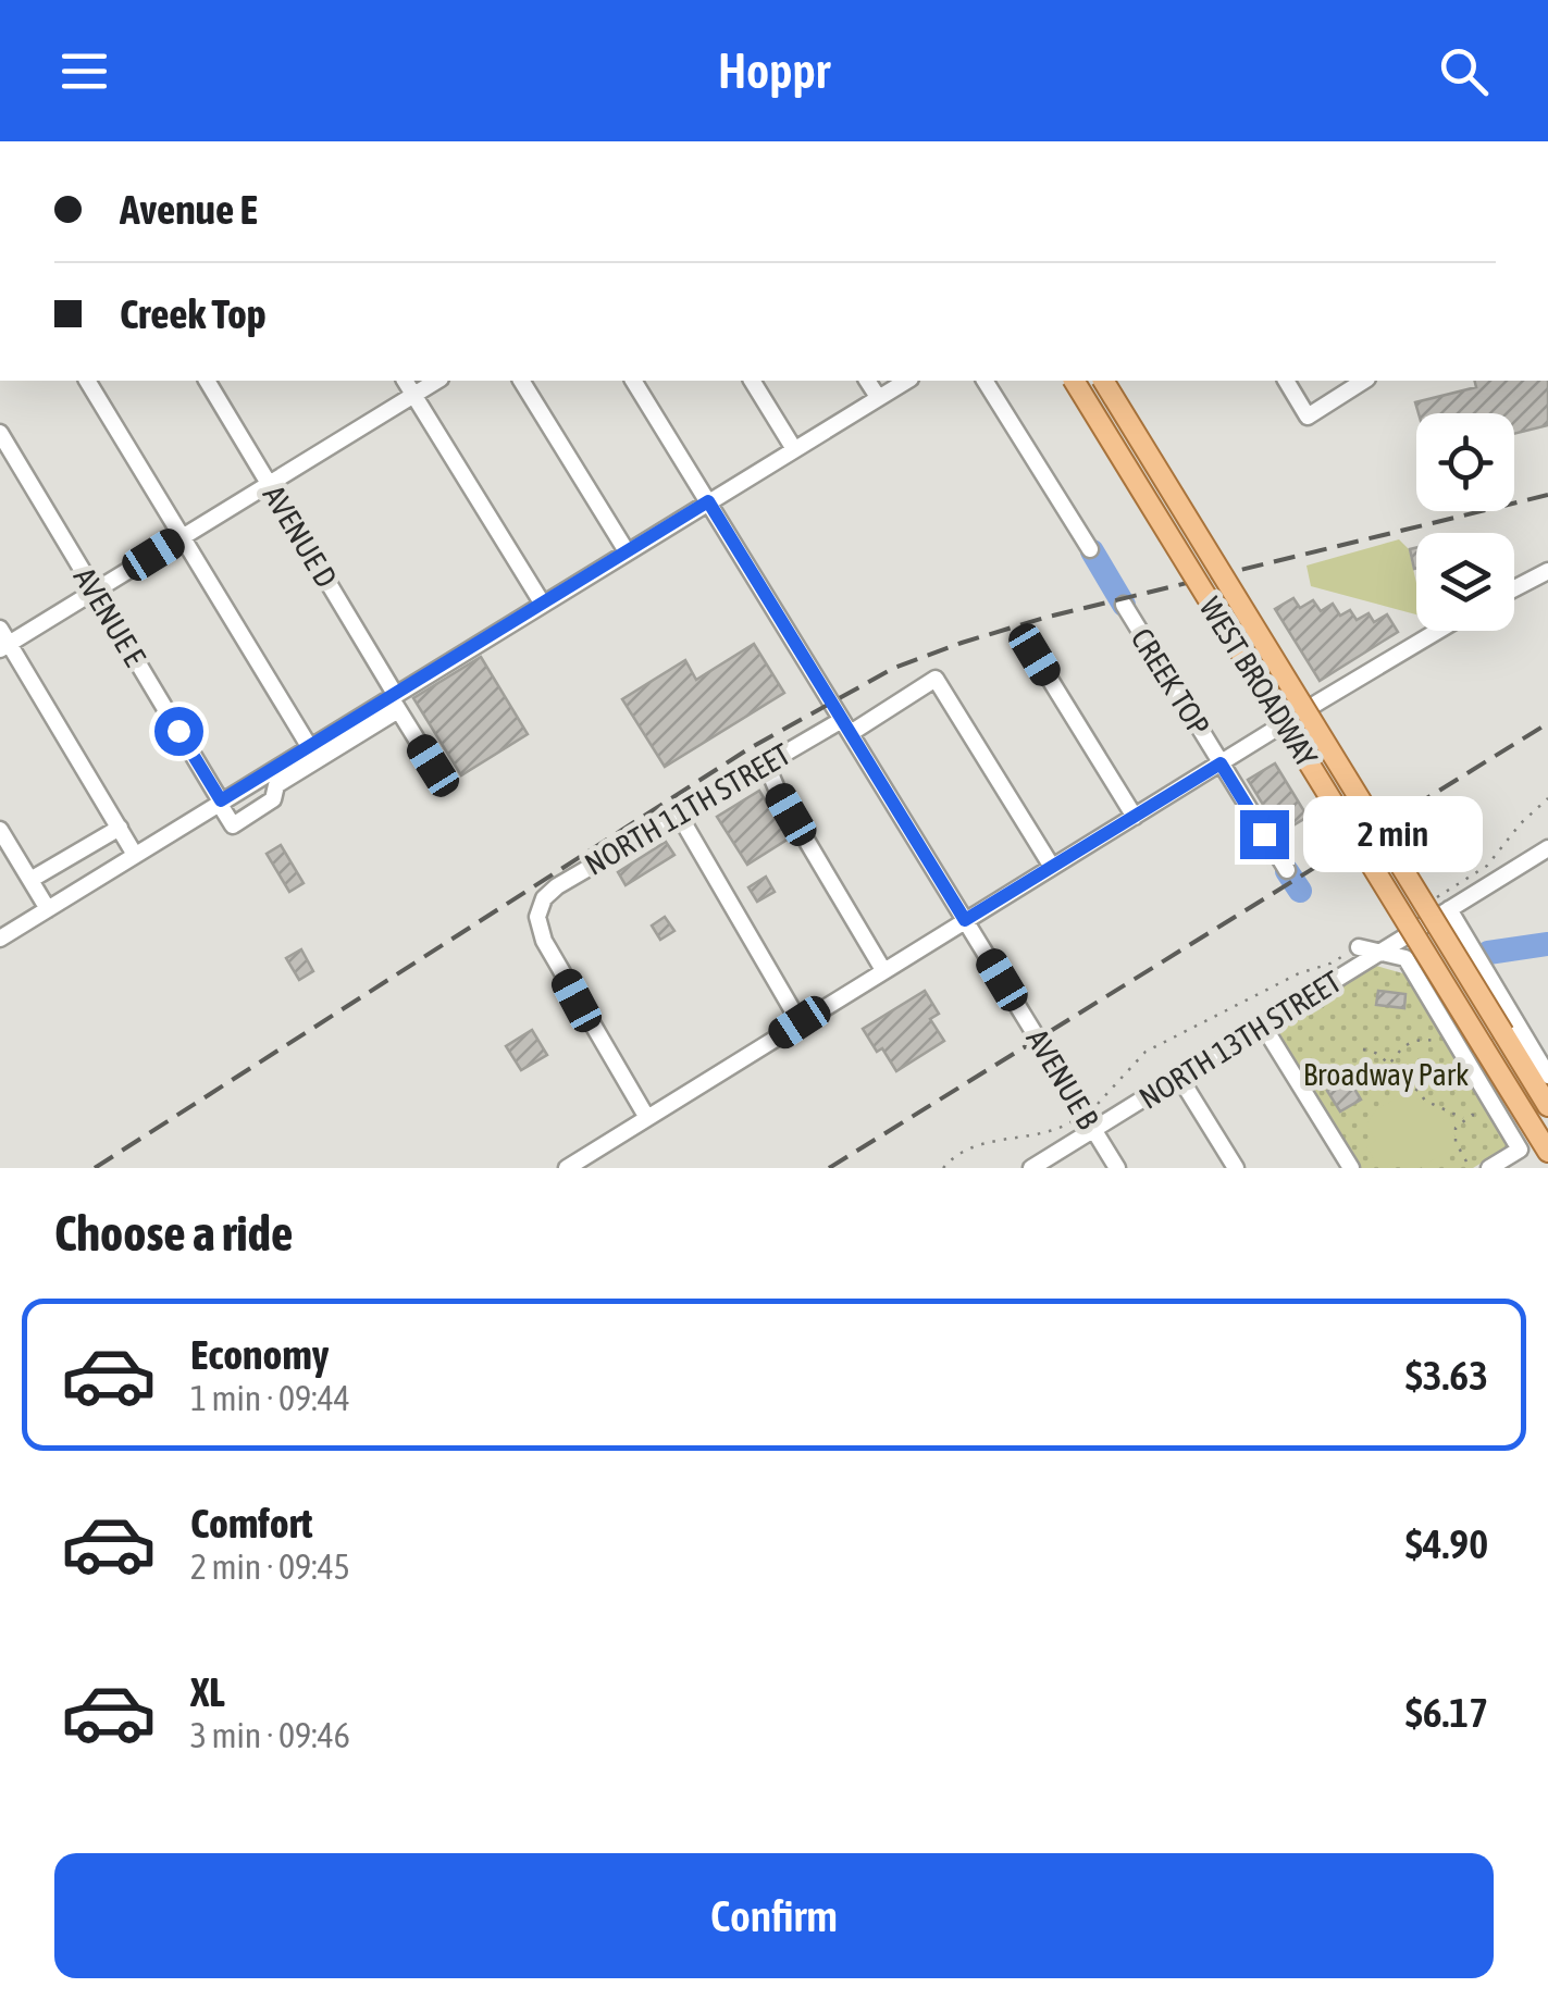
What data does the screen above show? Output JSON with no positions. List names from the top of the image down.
{
  "streets": {
    "main road": ["WEST BROADWAY"],
    "street": [
      "AVENUE D",
      "AVENUE E",
      "CREEK TOP",
      "NORTH 11TH STREET",
      "NORTH 13TH STREET",
      "AVENUE B"
    ]
  },
  "crossings": [
    ["NORTH 11TH STREET", "AVENUE B"],
    ["NORTH 13TH STREET", "AVENUE B"]
  ],
  "parks": ["Broadway Park"],
  "page": {
    "header": "Hoppr",
    "banner": ["Avenue E", "Creek Top"],
    "bubble": "2 min",
    "heading": "Choose a ride",
    "list": [
      {
        "name": "Economy",
        "note": "1 min · 09:44",
        "value": "$3.63"
      },
      {
        "name": "Comfort",
        "note": "2 min · 09:45",
        "value": "$4.90"
      },
      {
        "name": "XL",
        "note": "3 min · 09:46",
        "value": "$6.17"
      }
    ],
    "buttons": "Confirm"
  }
}
